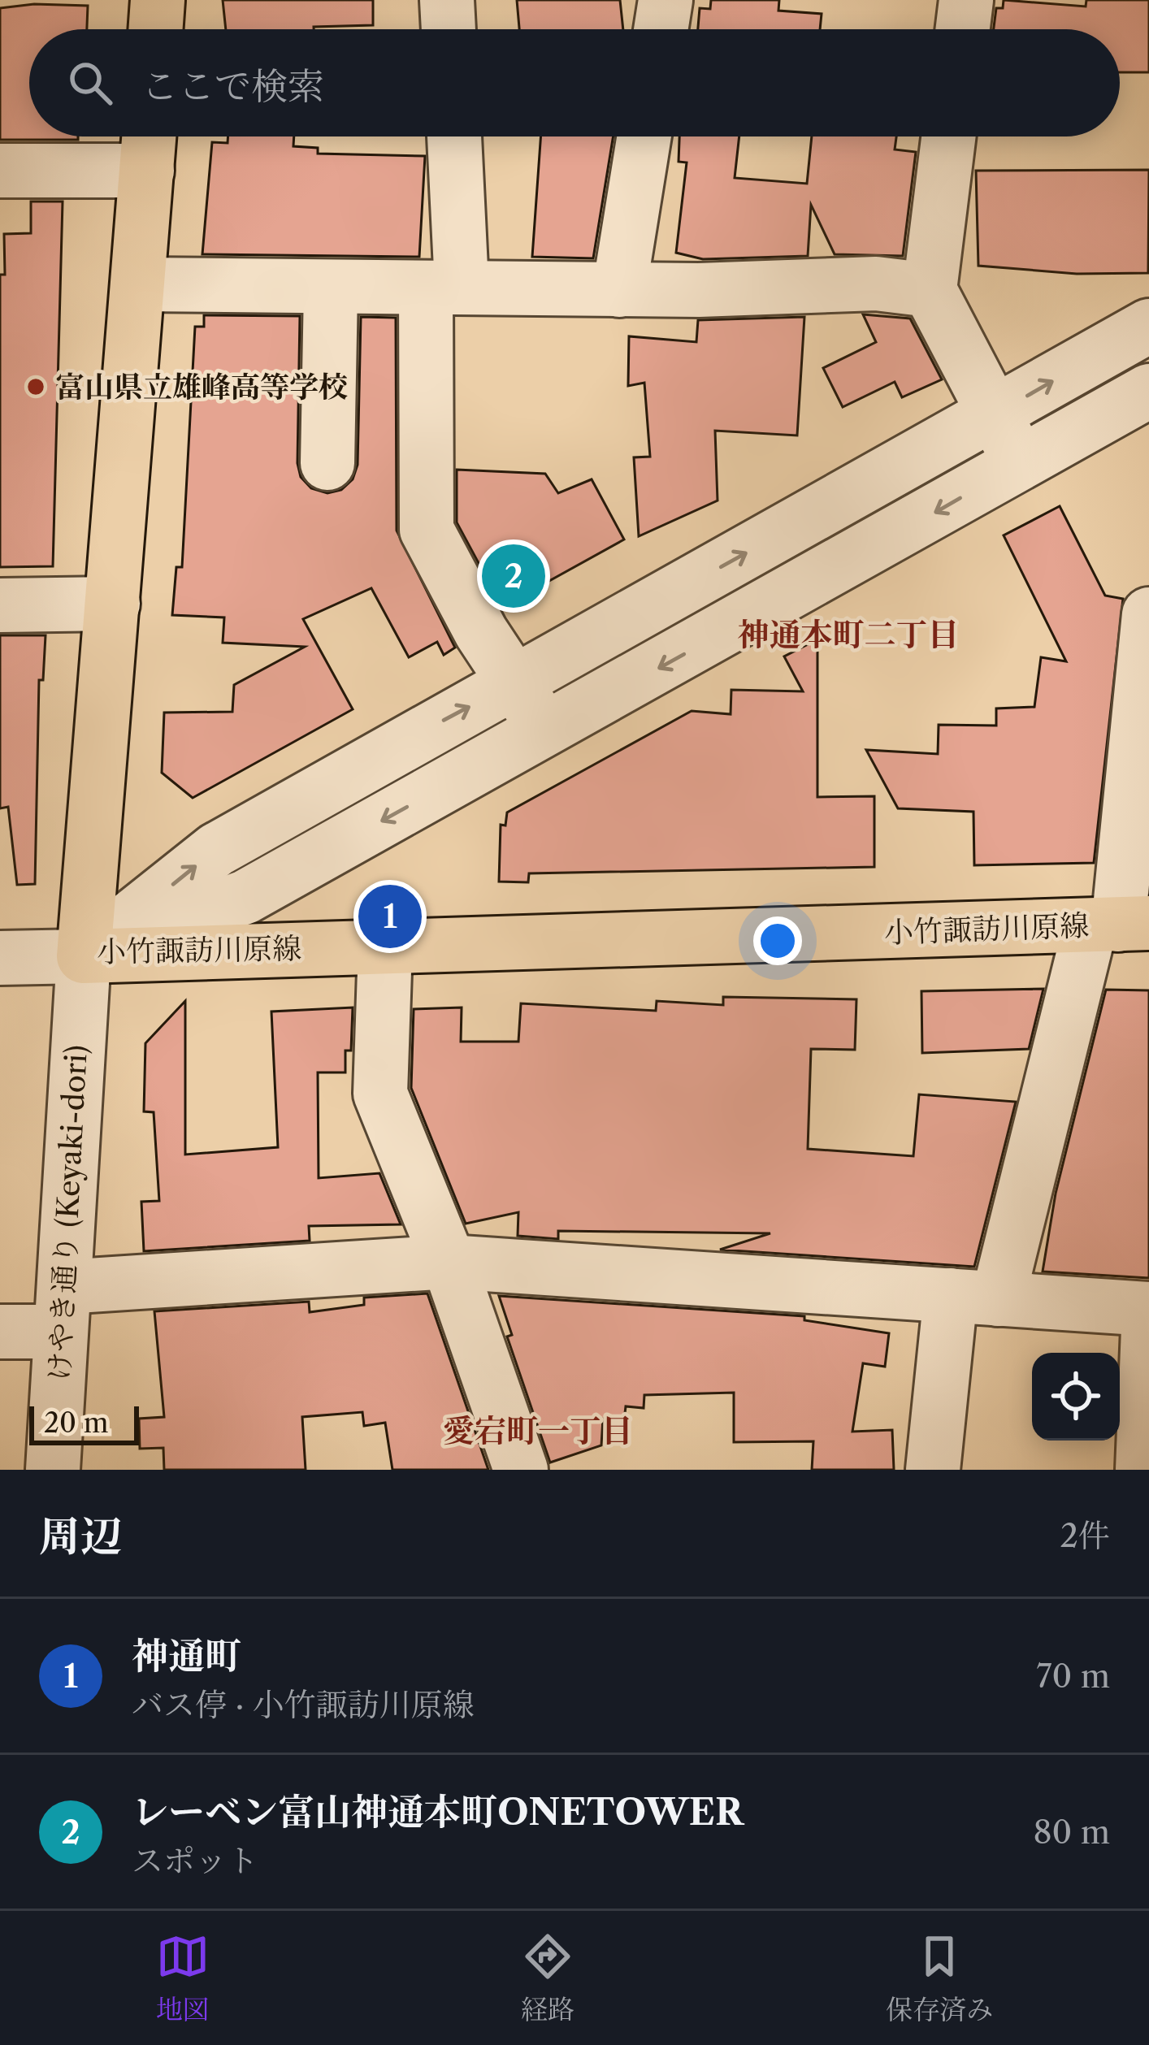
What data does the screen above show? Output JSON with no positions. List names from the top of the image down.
{
  "streets": {
    "main road": ["小竹諏訪川原線"],
    "street": ["けやき通り (Keyaki-dori)"]
  },
  "crossings": [
    ["小竹諏訪川原線", "けやき通り (Keyaki-dori)"]
  ],
  "districts": ["神通本町二丁目", "愛宕町一丁目"],
  "places": ["富山県立雄峰高等学校"],
  "scale_bar": "20 m",
  "page": {
    "search": "ここで検索",
    "pins": ["2", "1"],
    "scale": "20 m",
    "heading": ["周辺", "2件"],
    "list": [
      {
        "mark": "1",
        "name": "神通町",
        "note": "バス停 · 小竹諏訪川原線",
        "value": "70 m"
      },
      {
        "mark": "2",
        "name": "レーベン富山神通本町ONETOWER",
        "note": "スポット",
        "value": "80 m"
      }
    ],
    "nav": ["地図", "経路", "保存済み"]
  }
}
